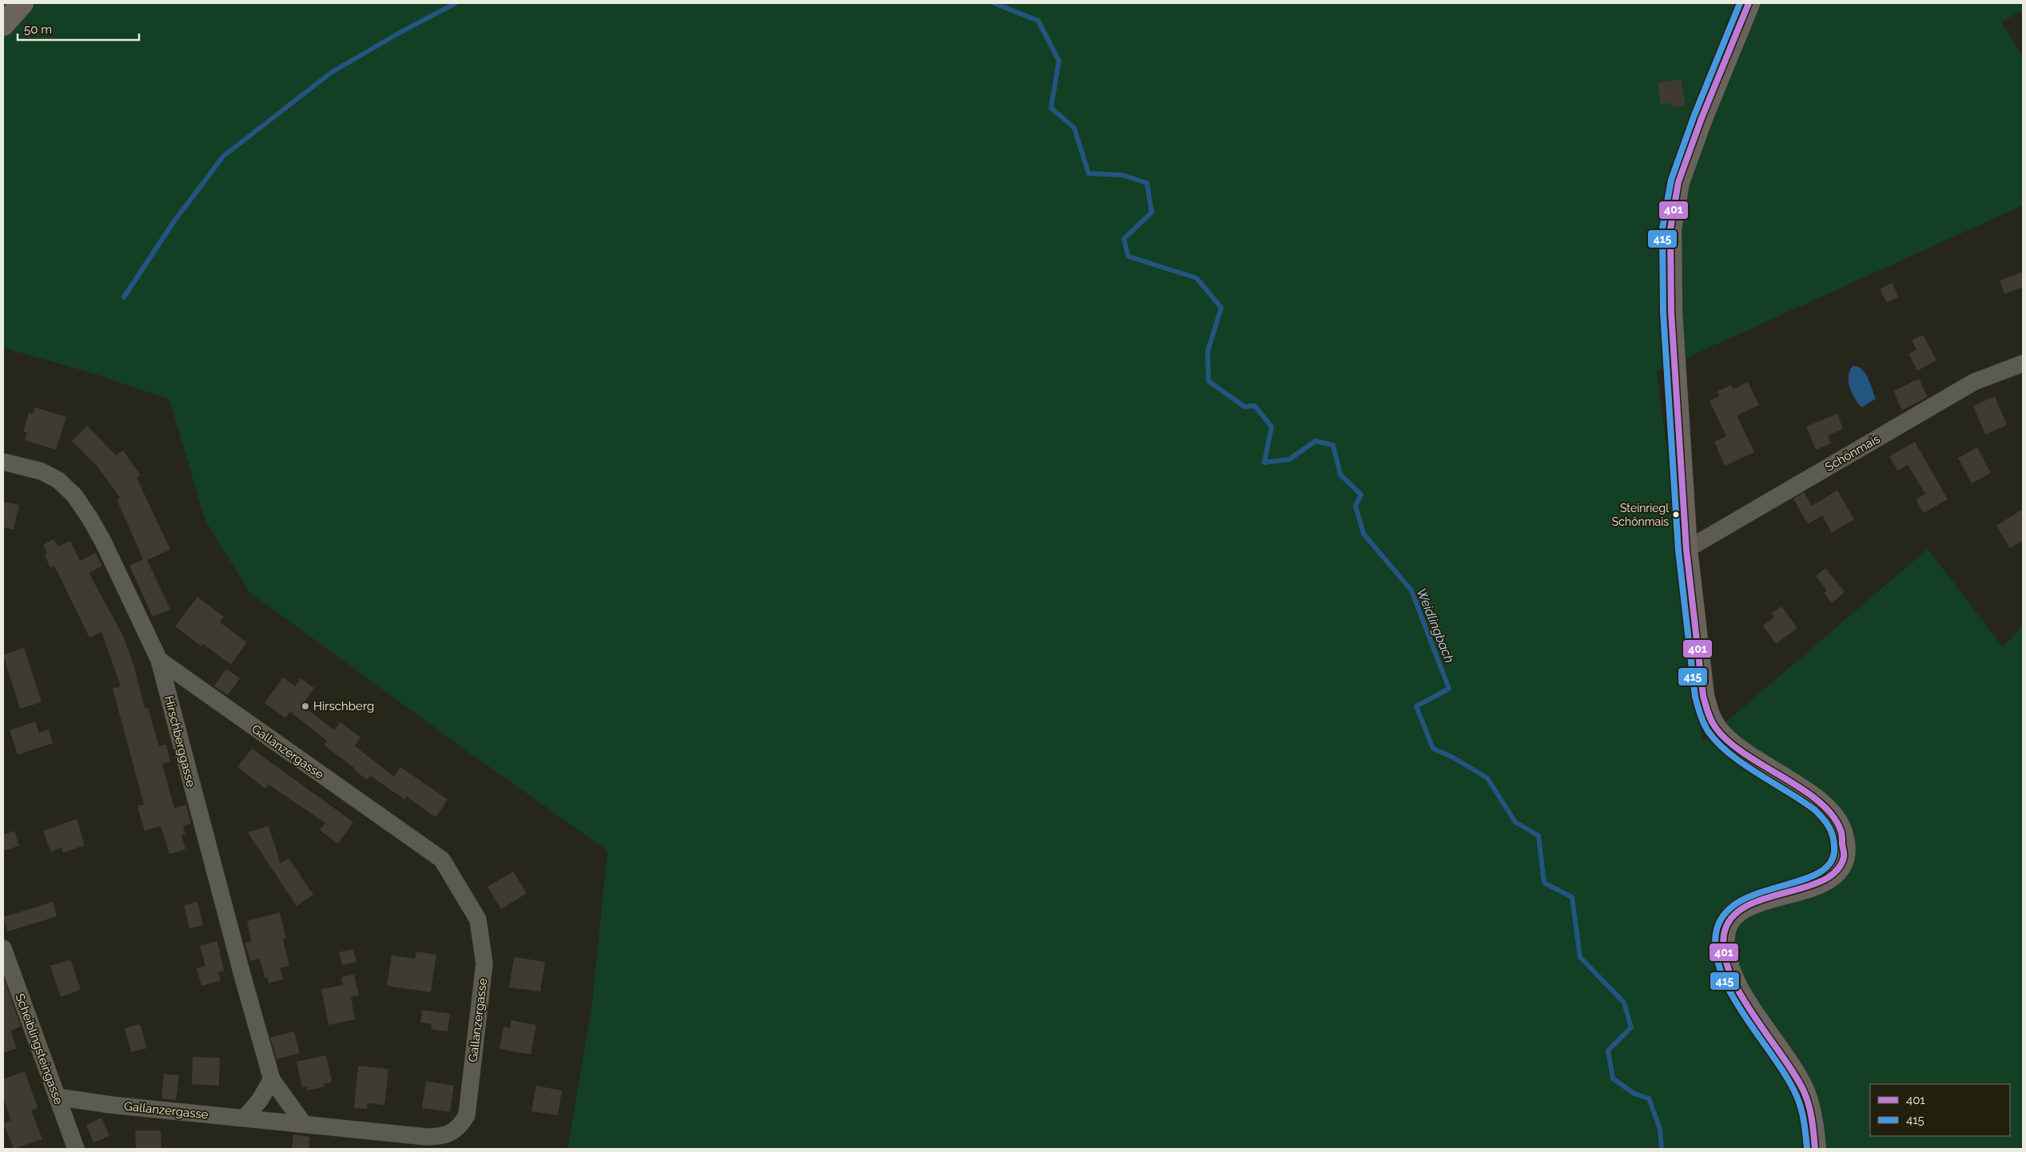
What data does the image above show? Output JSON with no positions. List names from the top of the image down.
{
  "streets": {
    "street": [
      "Schönmais",
      "Hirschberggasse",
      "Gallanzergasse",
      "Scheiblingsteingasse"
    ]
  },
  "crossings": [
    ["Hirschberggasse", "Gallanzergasse"],
    ["Gallanzergasse", "Scheiblingsteingasse"]
  ],
  "water": ["Weidlingbach"],
  "places": ["Steinriegl Schönmais", "Hirschberg"],
  "lines": ["transit line 401", "transit line 415"],
  "legend": ["401", "415"],
  "scale_bar": "50 m"
}
